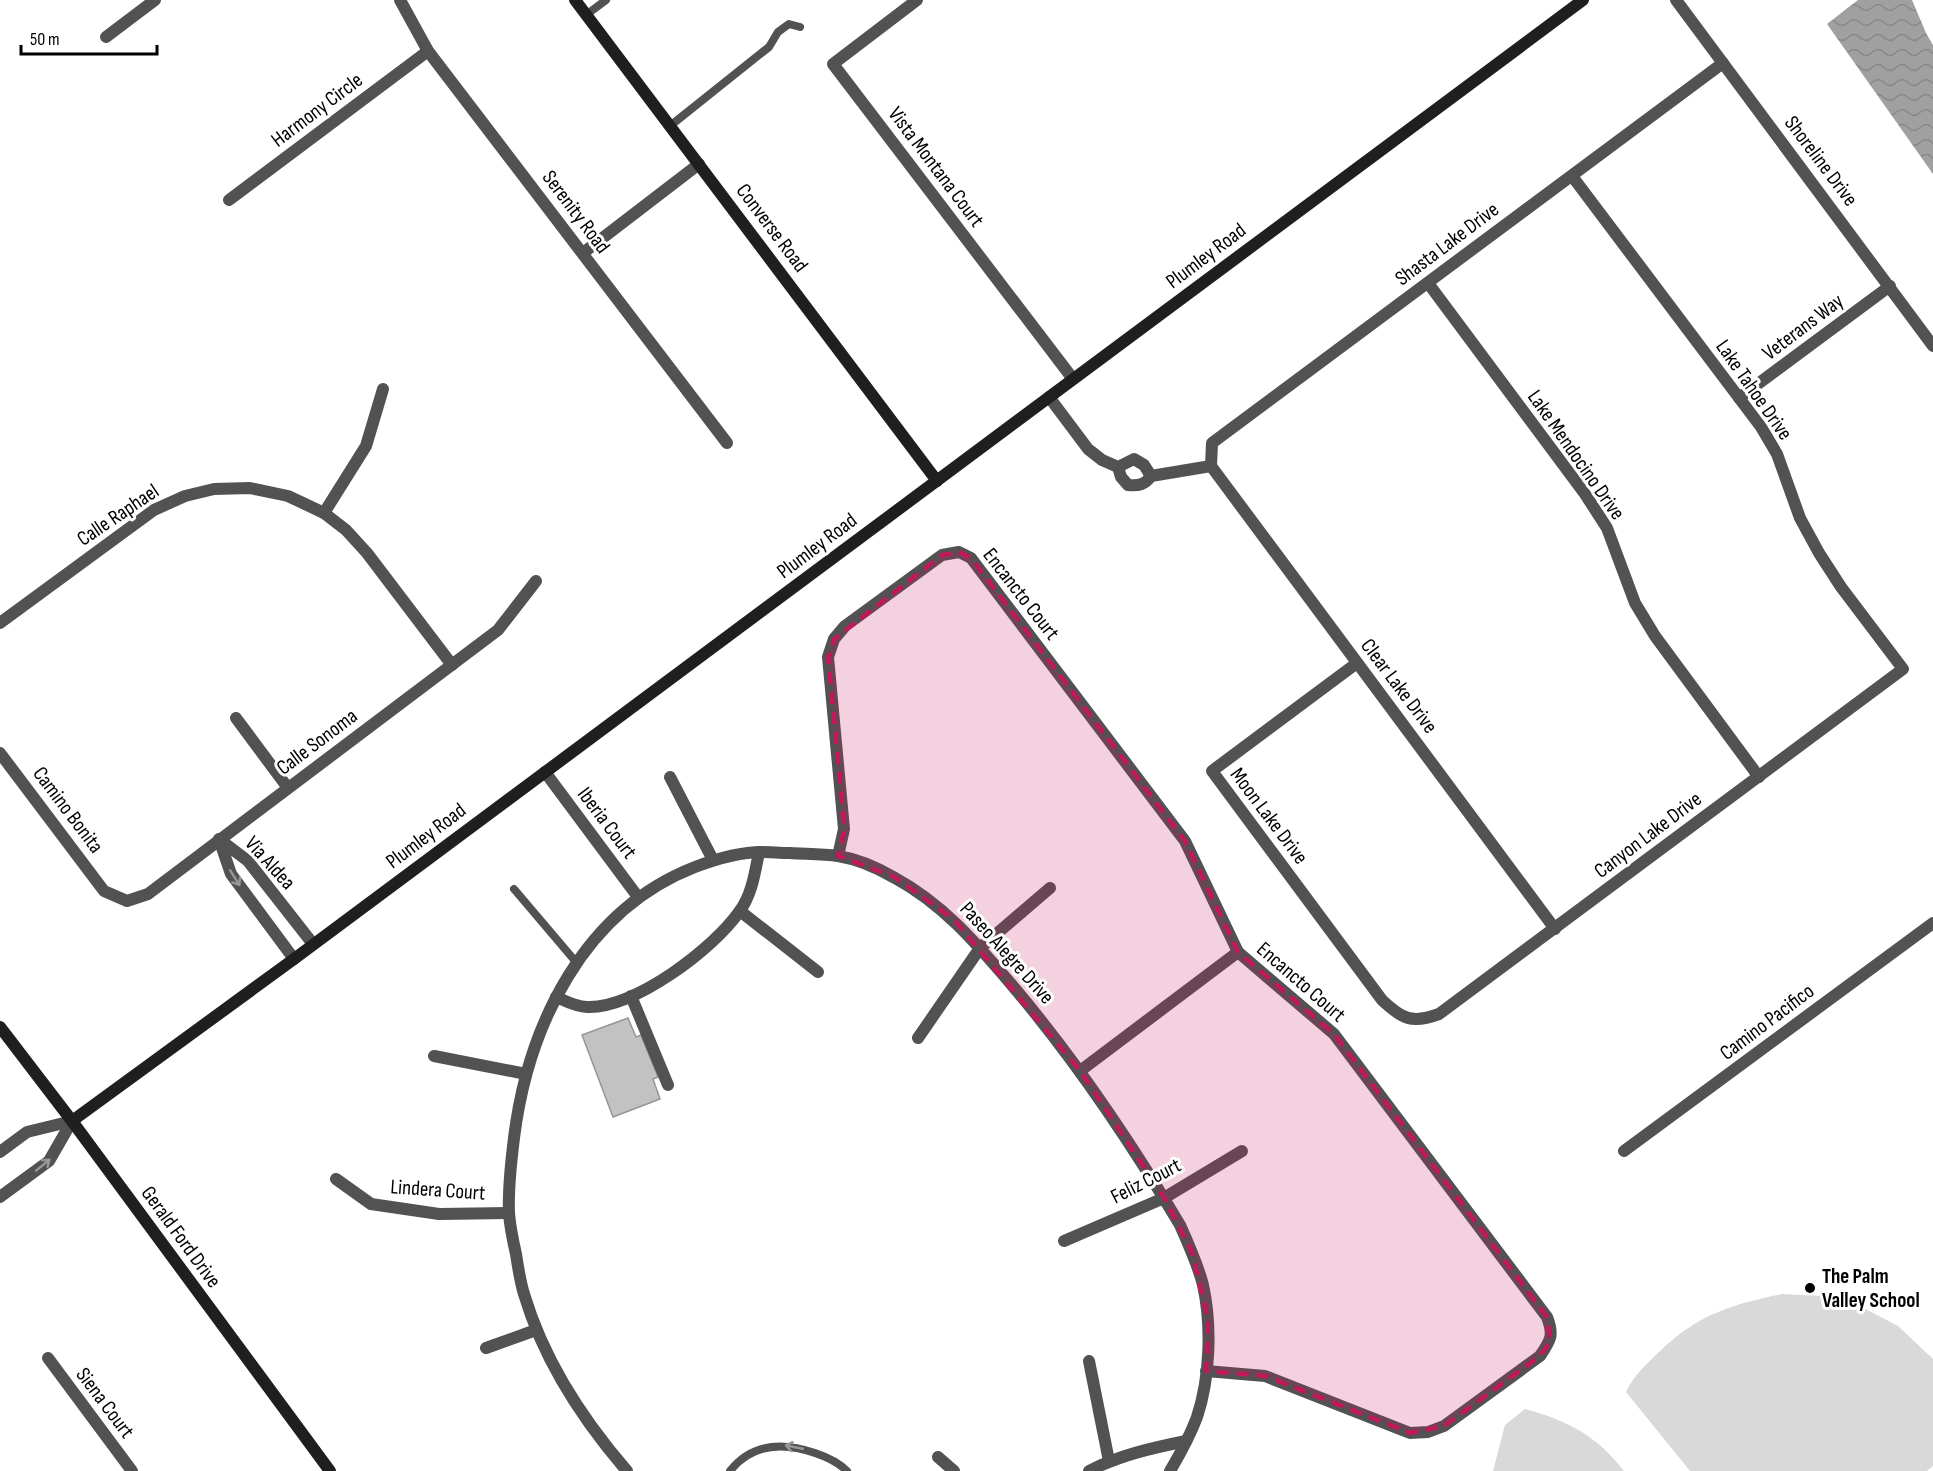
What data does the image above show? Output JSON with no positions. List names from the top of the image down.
{
  "streets": {
    "street": [
      "Harmony Circle",
      "Shoreline Drive",
      "Vista Montana Court",
      "Serenity Road",
      "Converse Road",
      "Shasta Lake Drive",
      "Plumley Road",
      "Veterans Way",
      "Lake Tahoe Drive",
      "Lake Mendocino Drive",
      "Calle Raphael",
      "Encancto Court",
      "Clear Lake Drive",
      "Calle Sonoma",
      "Camino Bonita",
      "Moon Lake Drive",
      "Iberia Court",
      "Canyon Lake Drive",
      "Via Aldea",
      "Paseo Alegre Drive",
      "Camino Pacifico",
      "Feliz Court",
      "Lindera Court",
      "Gerald Ford Drive",
      "Siena Court"
    ]
  },
  "crossings": [
    ["Harmony Circle", "Serenity Road"],
    ["Shoreline Drive", "Shasta Lake Drive"],
    ["Shoreline Drive", "Veterans Way"],
    ["Vista Montana Court", "Plumley Road"],
    ["Converse Road", "Plumley Road"],
    ["Shasta Lake Drive", "Lake Tahoe Drive"],
    ["Shasta Lake Drive", "Lake Mendocino Drive"],
    ["Shasta Lake Drive", "Clear Lake Drive"],
    ["Plumley Road", "Iberia Court"],
    ["Plumley Road", "Via Aldea"],
    ["Plumley Road", "Gerald Ford Drive"],
    ["Veterans Way", "Lake Tahoe Drive"],
    ["Lake Tahoe Drive", "Canyon Lake Drive"],
    ["Lake Mendocino Drive", "Canyon Lake Drive"],
    ["Calle Raphael", "Calle Sonoma"],
    ["Encancto Court", "Paseo Alegre Drive"],
    ["Clear Lake Drive", "Moon Lake Drive"],
    ["Clear Lake Drive", "Canyon Lake Drive"],
    ["Calle Sonoma", "Camino Bonita"],
    ["Calle Sonoma", "Via Aldea"],
    ["Moon Lake Drive", "Canyon Lake Drive"],
    ["Iberia Court", "Paseo Alegre Drive"],
    ["Paseo Alegre Drive", "Feliz Court"],
    ["Paseo Alegre Drive", "Lindera Court"]
  ],
  "places": ["The Palm Valley School"],
  "scale_bar": "50 m"
}
